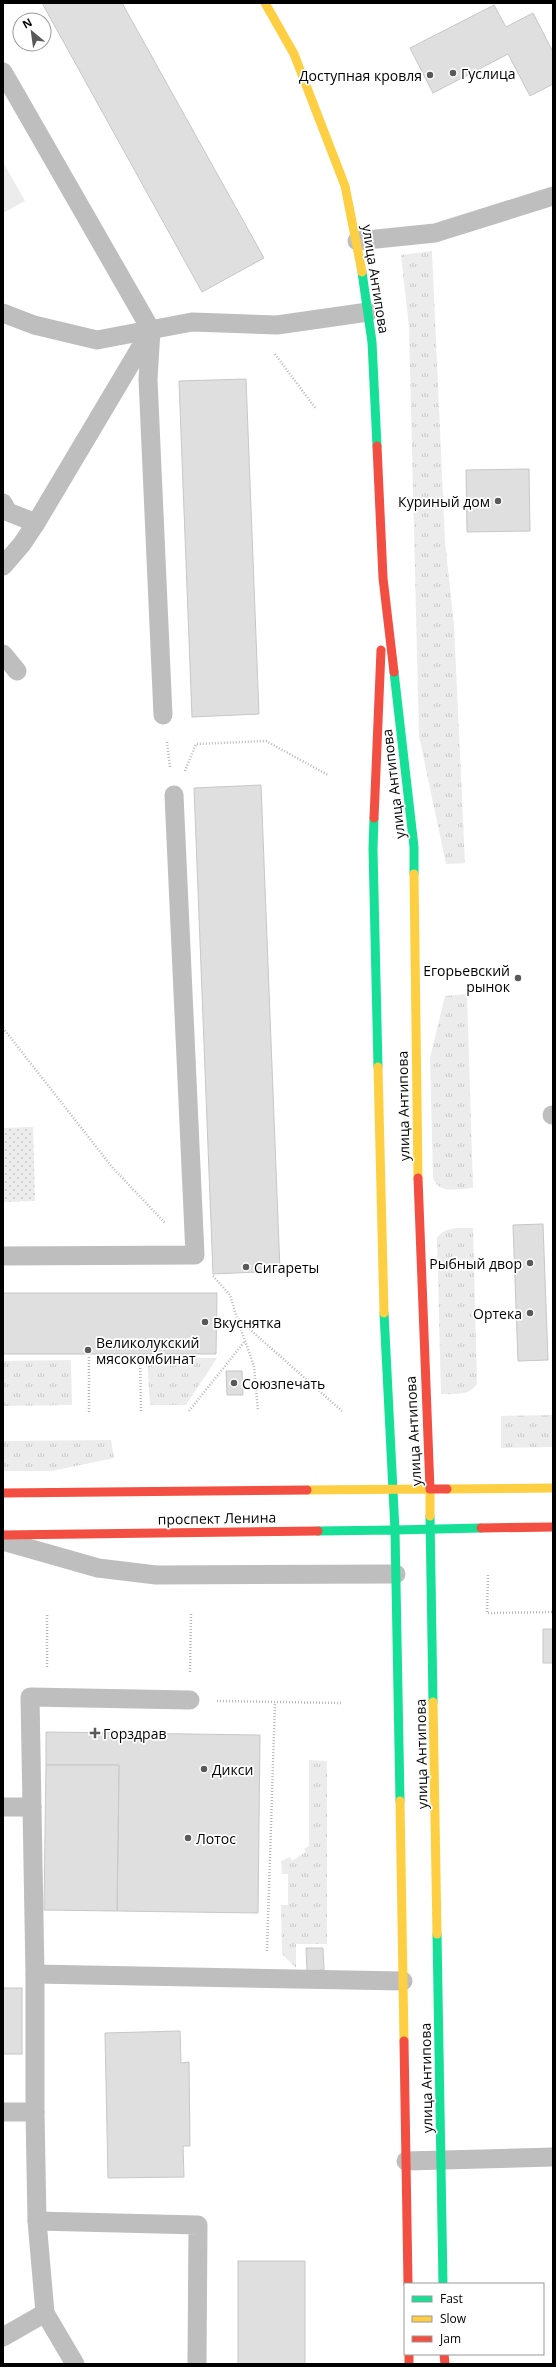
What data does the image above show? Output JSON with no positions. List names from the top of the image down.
{
  "streets": {
    "main road": ["улица Антипова", "проспект Ленина"]
  },
  "crossings": [
    ["улица Антипова", "проспект Ленина"]
  ],
  "places": {
    "other": [
      "Гуслица",
      "Доступная кровля",
      "Куриный дом",
      "Егорьевский рынок",
      "Рыбный двор",
      "Сигареты",
      "Ортека",
      "Вкуснятка",
      "Великолукский мясокомбинат",
      "Союзпечать",
      "Дикси",
      "Лотос"
    ],
    "health": ["Горздрав"]
  },
  "legend": ["Fast", "Slow", "Jam"],
  "north": "top left"
}
